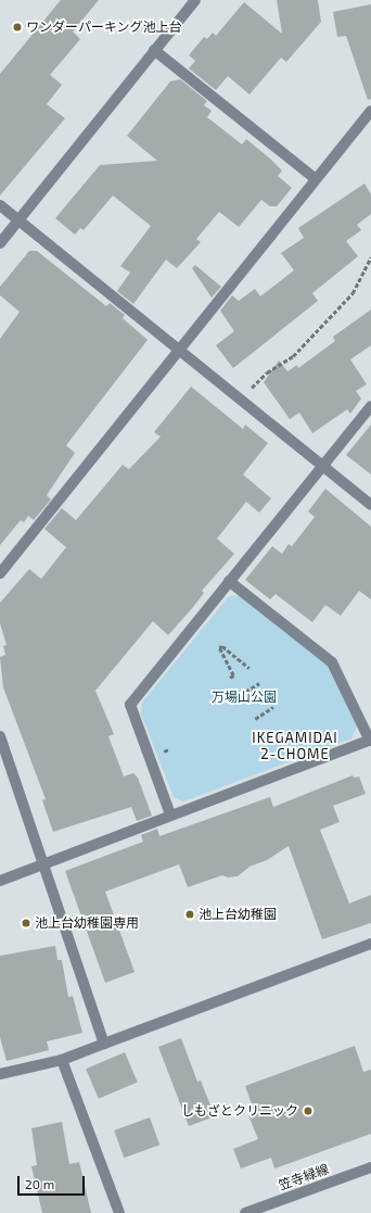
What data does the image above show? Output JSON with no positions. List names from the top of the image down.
{
  "streets": {
    "street": ["笠寺緑線"]
  },
  "districts": ["IKEGAMIDAI 2-CHOME"],
  "parks": ["万場山公園"],
  "places": [
    "ワンダーパーキング池上台",
    "池上台幼稚園",
    "池上台幼稚園専用",
    "しもざとクリニック"
  ],
  "scale_bar": "20 m"
}
